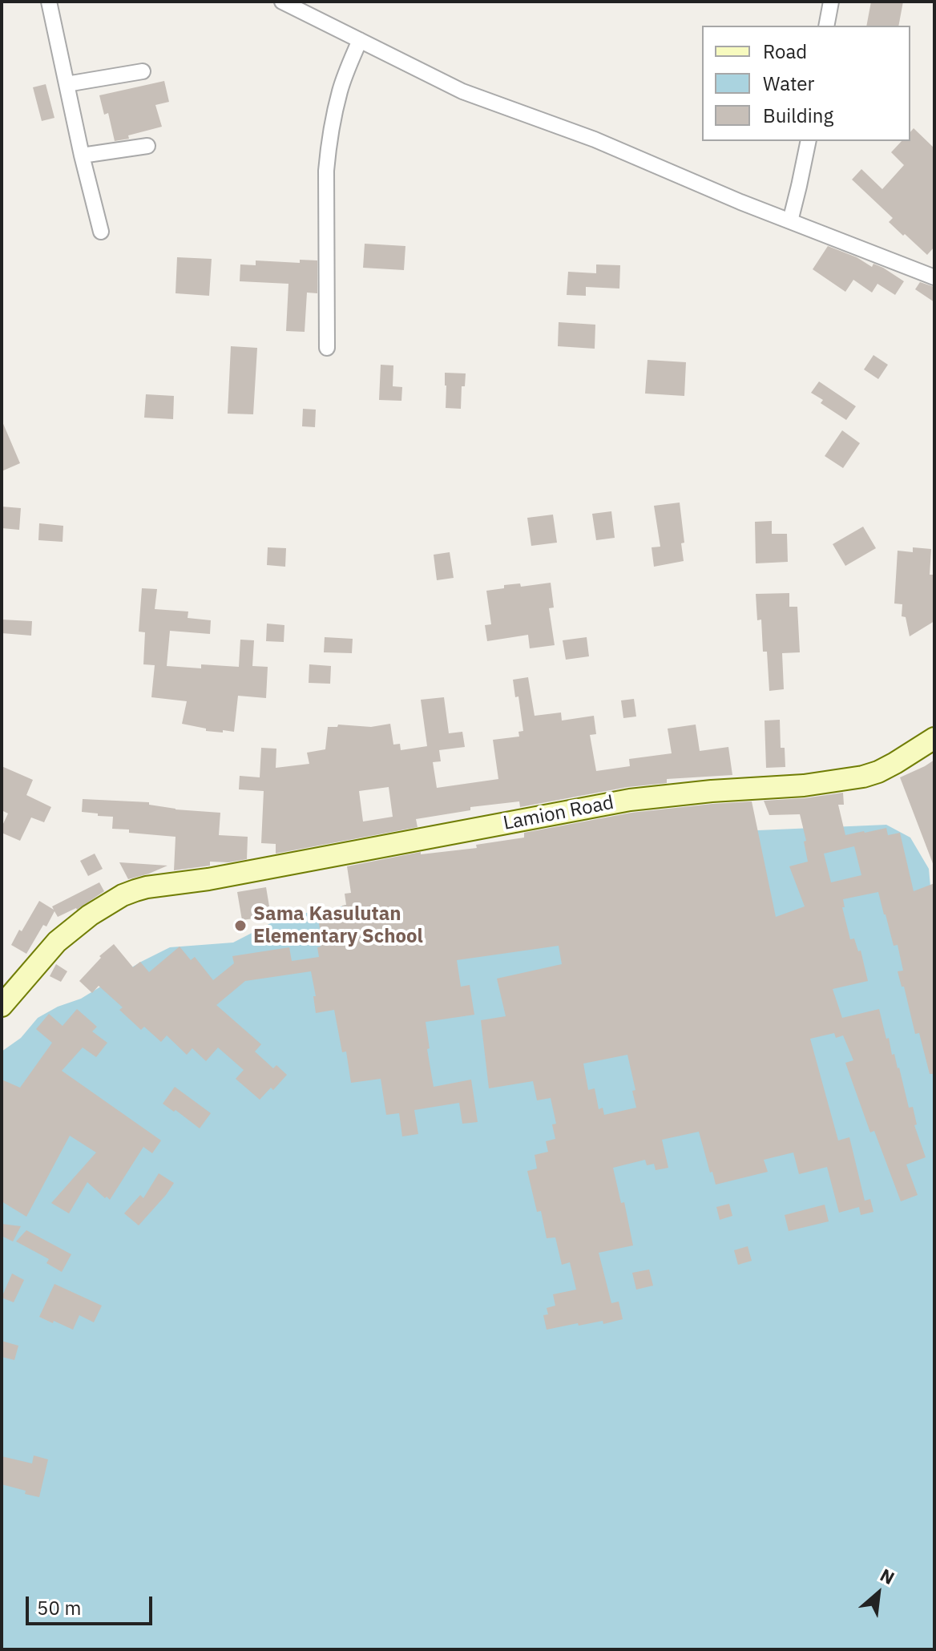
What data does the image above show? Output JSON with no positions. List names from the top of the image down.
{
  "streets": {
    "street": ["Lamion Road"]
  },
  "places": ["Sama Kasulutan Elementary School"],
  "legend": ["Road", "Water", "Building"],
  "scale_bar": "50 m",
  "north": "top right"
}
